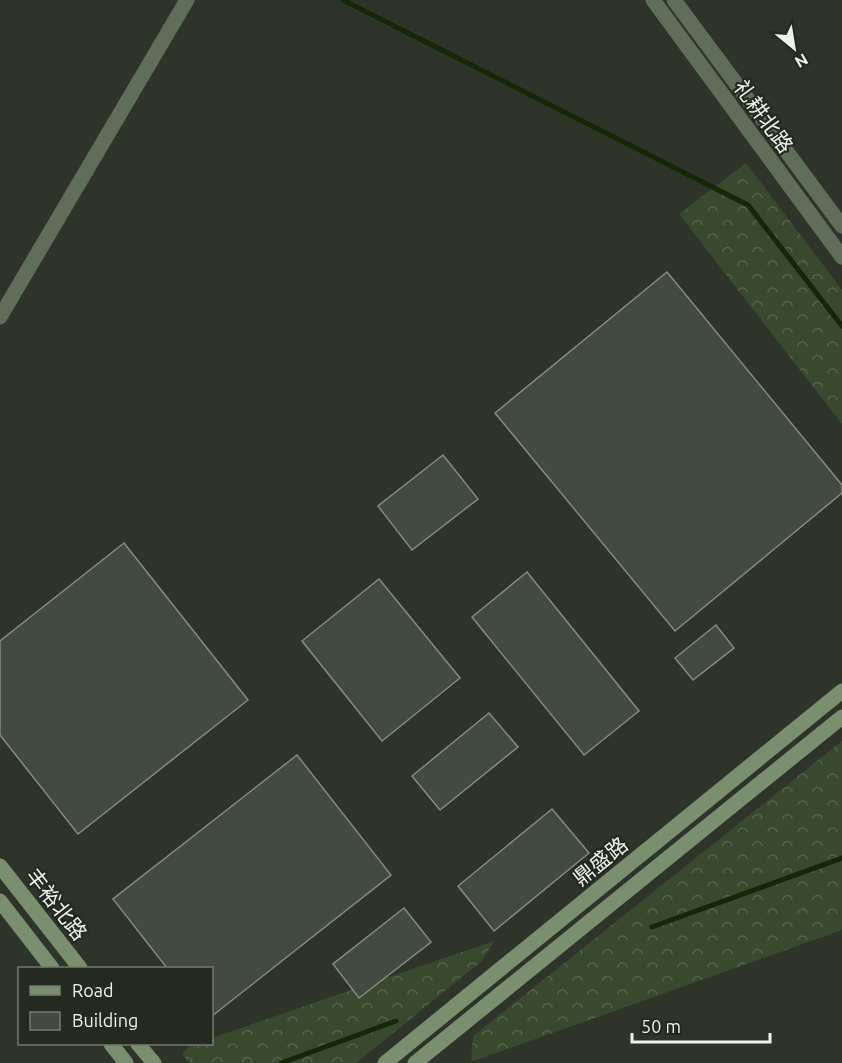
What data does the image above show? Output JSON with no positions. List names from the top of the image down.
{
  "streets": {
    "main road": ["鼎盛路", "丰裕北路"],
    "street": ["礼耕北路"]
  },
  "legend": ["Road", "Building"],
  "scale_bar": "50 m",
  "north": "bottom right"
}
